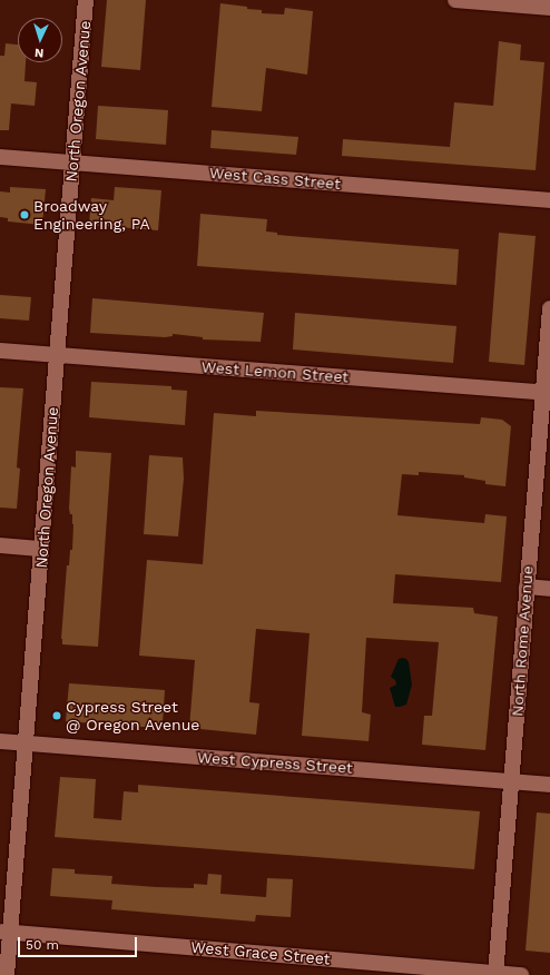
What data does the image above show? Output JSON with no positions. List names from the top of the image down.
{
  "streets": {
    "street": [
      "North Oregon Avenue",
      "West Cass Street",
      "West Lemon Street",
      "North Rome Avenue",
      "West Cypress Street",
      "West Grace Street"
    ]
  },
  "crossings": [
    ["North Oregon Avenue", "West Cass Street"],
    ["North Oregon Avenue", "West Lemon Street"],
    ["North Oregon Avenue", "West Cypress Street"],
    ["North Oregon Avenue", "West Grace Street"],
    ["West Lemon Street", "North Rome Avenue"],
    ["North Rome Avenue", "West Cypress Street"],
    ["North Rome Avenue", "West Grace Street"]
  ],
  "places": ["Broadway Engineering, PA", "Cypress Street @ Oregon Avenue"],
  "scale_bar": "50 m",
  "north": "bottom"
}
